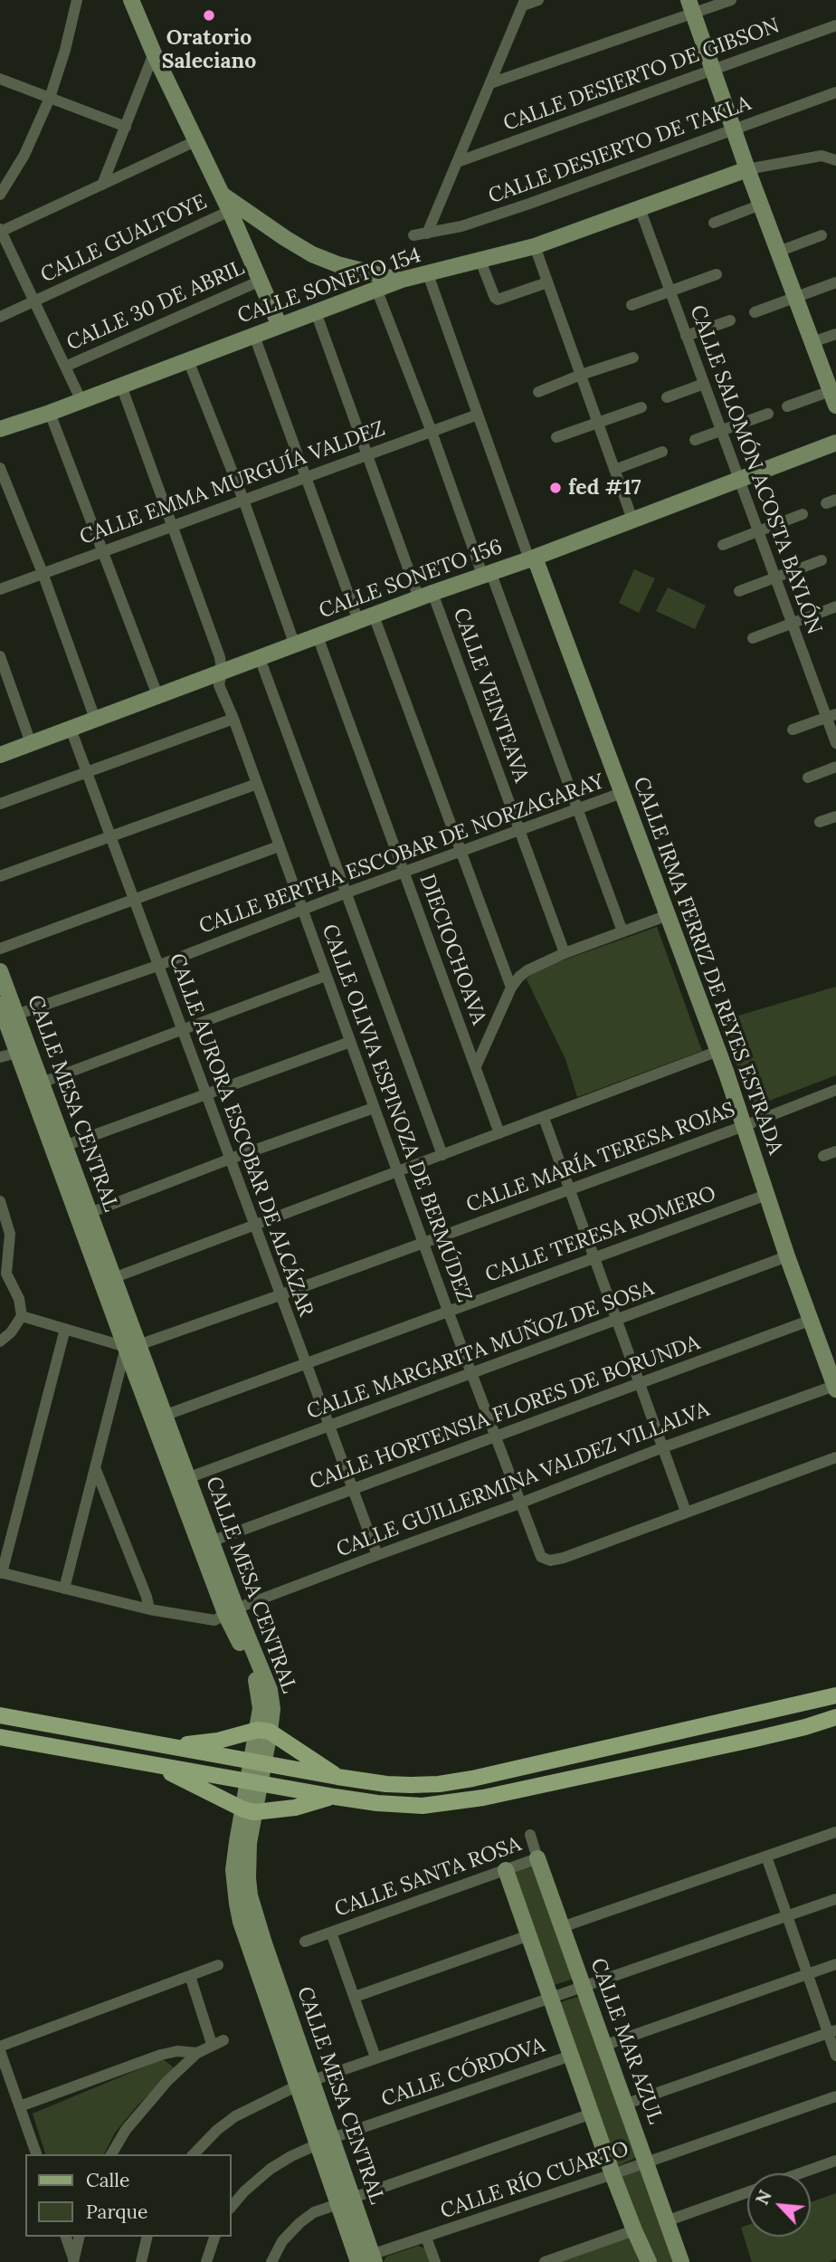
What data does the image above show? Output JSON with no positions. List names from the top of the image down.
{
  "streets": {
    "street": [
      "CALLE DESIERTO DE GIBSON",
      "CALLE DESIERTO DE TAKLA",
      "CALLE GUALTOYE",
      "CALLE SONETO 154",
      "CALLE 30 DE ABRIL",
      "CALLE SALOMÓN ACOSTA BAYLÓN",
      "CALLE EMMA MURGUÍA VALDEZ",
      "CALLE SONETO 156",
      "CALLE VEINTEAVA",
      "CALLE BERTHA ESCOBAR DE NORZAGARAY",
      "DIECIOCHOAVA",
      "CALLE IRMA FERRIZ DE REYES ESTRADA",
      "CALLE MESA CENTRAL",
      "CALLE OLIVIA ESPINOZA DE BERMÚDEZ",
      "CALLE AURORA ESCOBAR DE ALCÁZAR",
      "CALLE MARÍA TERESA ROJAS",
      "CALLE TERESA ROMERO",
      "CALLE MARGARITA MUÑOZ DE SOSA",
      "CALLE HORTENSIA FLORES DE BORUNDA",
      "CALLE GUILLERMINA VALDEZ VILLALVA",
      "CALLE SANTA ROSA",
      "CALLE MAR AZUL",
      "CALLE CÓRDOVA",
      "CALLE RÍO CUARTO"
    ]
  },
  "crossings": [
    ["CALLE SONETO 154", "CALLE SALOMÓN ACOSTA BAYLÓN"],
    ["CALLE SONETO 154", "CALLE VEINTEAVA"],
    ["CALLE SONETO 154", "CALLE OLIVIA ESPINOZA DE BERMÚDEZ"],
    ["CALLE SALOMÓN ACOSTA BAYLÓN", "CALLE SONETO 156"],
    ["CALLE EMMA MURGUÍA VALDEZ", "CALLE VEINTEAVA"],
    ["CALLE EMMA MURGUÍA VALDEZ", "CALLE OLIVIA ESPINOZA DE BERMÚDEZ"],
    ["CALLE SONETO 156", "CALLE VEINTEAVA"],
    ["CALLE SONETO 156", "DIECIOCHOAVA"],
    ["CALLE SONETO 156", "CALLE IRMA FERRIZ DE REYES ESTRADA"],
    ["CALLE SONETO 156", "CALLE OLIVIA ESPINOZA DE BERMÚDEZ"],
    ["CALLE SONETO 156", "CALLE AURORA ESCOBAR DE ALCÁZAR"],
    ["CALLE VEINTEAVA", "CALLE BERTHA ESCOBAR DE NORZAGARAY"],
    ["CALLE VEINTEAVA", "CALLE IRMA FERRIZ DE REYES ESTRADA"],
    ["CALLE BERTHA ESCOBAR DE NORZAGARAY", "DIECIOCHOAVA"],
    ["CALLE BERTHA ESCOBAR DE NORZAGARAY", "CALLE IRMA FERRIZ DE REYES ESTRADA"],
    ["CALLE BERTHA ESCOBAR DE NORZAGARAY", "CALLE MESA CENTRAL"],
    ["CALLE BERTHA ESCOBAR DE NORZAGARAY", "CALLE OLIVIA ESPINOZA DE BERMÚDEZ"],
    ["CALLE BERTHA ESCOBAR DE NORZAGARAY", "CALLE AURORA ESCOBAR DE ALCÁZAR"],
    ["DIECIOCHOAVA", "CALLE IRMA FERRIZ DE REYES ESTRADA"],
    ["CALLE IRMA FERRIZ DE REYES ESTRADA", "CALLE MARÍA TERESA ROJAS"],
    ["CALLE IRMA FERRIZ DE REYES ESTRADA", "CALLE TERESA ROMERO"],
    ["CALLE IRMA FERRIZ DE REYES ESTRADA", "CALLE MARGARITA MUÑOZ DE SOSA"],
    ["CALLE IRMA FERRIZ DE REYES ESTRADA", "CALLE HORTENSIA FLORES DE BORUNDA"],
    ["CALLE IRMA FERRIZ DE REYES ESTRADA", "CALLE GUILLERMINA VALDEZ VILLALVA"],
    ["CALLE MESA CENTRAL", "CALLE MARÍA TERESA ROJAS"],
    ["CALLE MESA CENTRAL", "CALLE TERESA ROMERO"],
    ["CALLE MESA CENTRAL", "CALLE MARGARITA MUÑOZ DE SOSA"],
    ["CALLE MESA CENTRAL", "CALLE HORTENSIA FLORES DE BORUNDA"],
    ["CALLE MESA CENTRAL", "CALLE GUILLERMINA VALDEZ VILLALVA"],
    ["CALLE MESA CENTRAL", "CALLE CÓRDOVA"],
    ["CALLE MESA CENTRAL", "CALLE RÍO CUARTO"],
    ["CALLE OLIVIA ESPINOZA DE BERMÚDEZ", "CALLE MARÍA TERESA ROJAS"],
    ["CALLE OLIVIA ESPINOZA DE BERMÚDEZ", "CALLE TERESA ROMERO"],
    ["CALLE OLIVIA ESPINOZA DE BERMÚDEZ", "CALLE MARGARITA MUÑOZ DE SOSA"],
    ["CALLE OLIVIA ESPINOZA DE BERMÚDEZ", "CALLE HORTENSIA FLORES DE BORUNDA"],
    ["CALLE OLIVIA ESPINOZA DE BERMÚDEZ", "CALLE GUILLERMINA VALDEZ VILLALVA"],
    ["CALLE AURORA ESCOBAR DE ALCÁZAR", "CALLE MARÍA TERESA ROJAS"],
    ["CALLE AURORA ESCOBAR DE ALCÁZAR", "CALLE TERESA ROMERO"],
    ["CALLE AURORA ESCOBAR DE ALCÁZAR", "CALLE MARGARITA MUÑOZ DE SOSA"],
    ["CALLE AURORA ESCOBAR DE ALCÁZAR", "CALLE HORTENSIA FLORES DE BORUNDA"],
    ["CALLE AURORA ESCOBAR DE ALCÁZAR", "CALLE GUILLERMINA VALDEZ VILLALVA"],
    ["CALLE SANTA ROSA", "CALLE MAR AZUL"],
    ["CALLE MAR AZUL", "CALLE RÍO CUARTO"]
  ],
  "places": ["Oratorio Saleciano", "fed #17"],
  "legend": ["Calle", "Parque"],
  "north": "top left"
}
